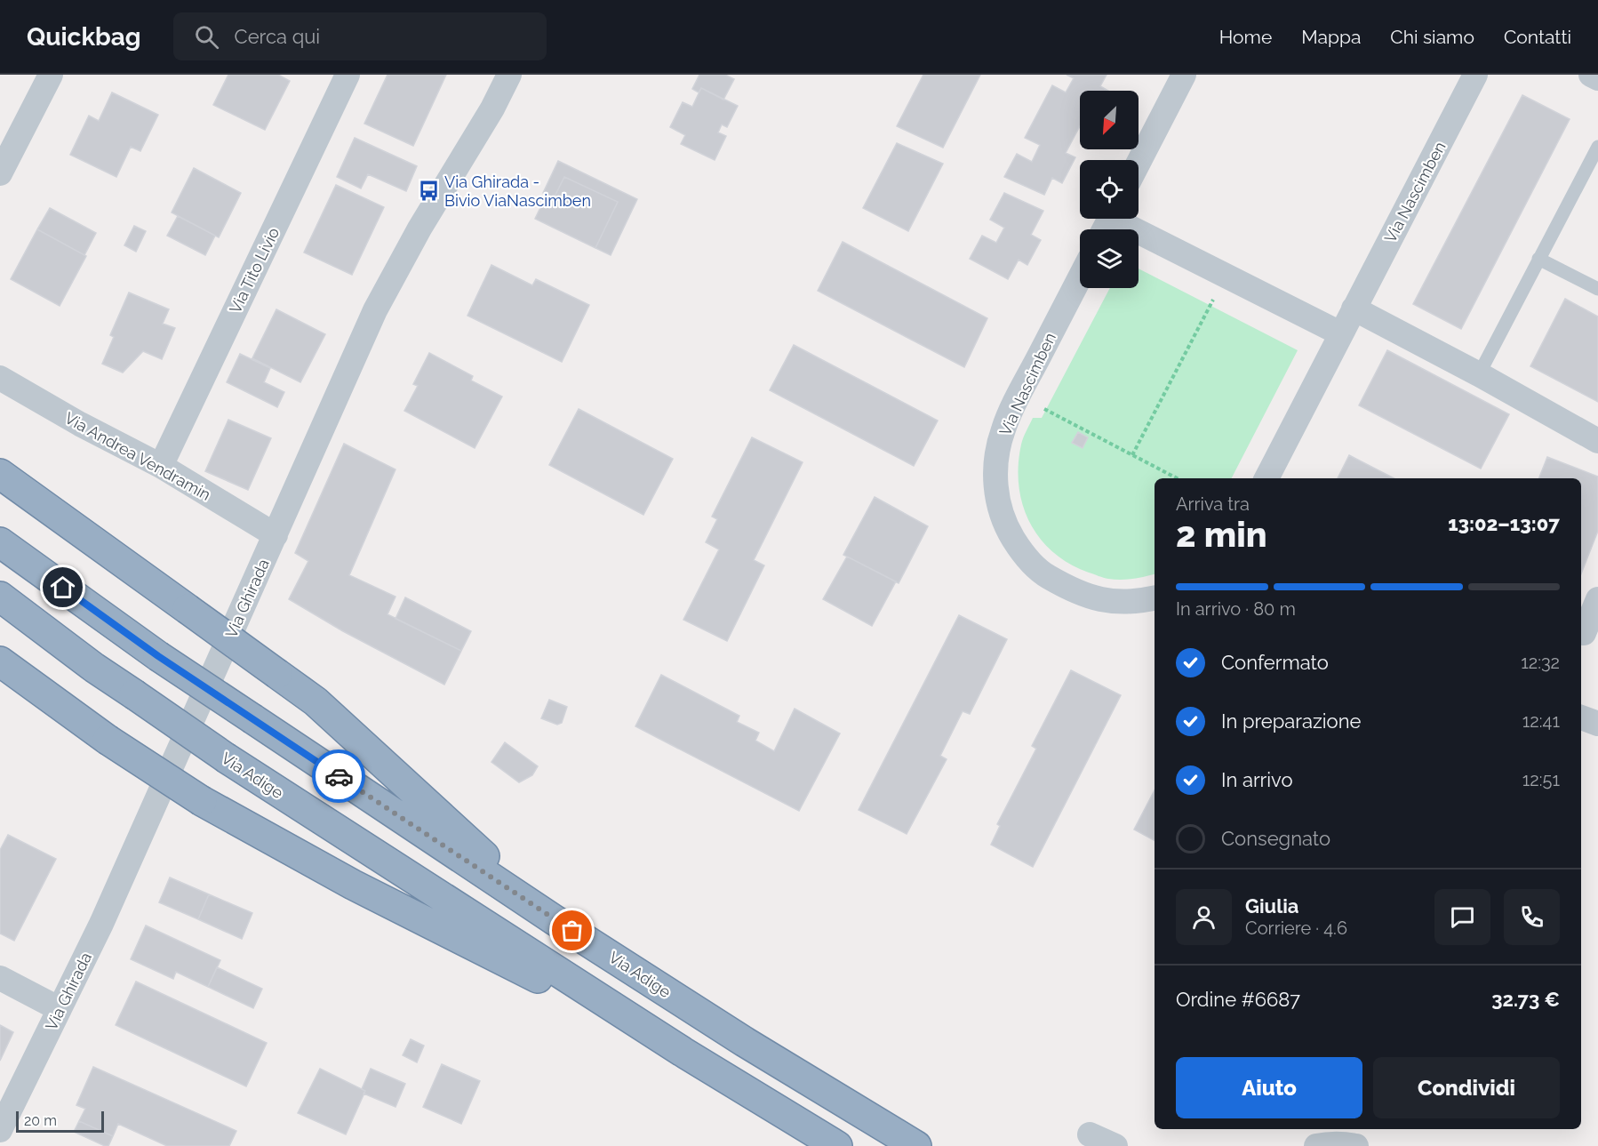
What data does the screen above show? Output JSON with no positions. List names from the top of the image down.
{
  "streets": {
    "highway": ["Via Adige"],
    "street": [
      "Via Nascimben",
      "Via Tito Livio",
      "Via Andrea Vendramin",
      "Via Ghirada"
    ]
  },
  "crossings": [
    ["Via Tito Livio", "Via Andrea Vendramin"],
    ["Via Andrea Vendramin", "Via Ghirada"]
  ],
  "places": {
    "bus stop": ["Via Ghirada - Bivio ViaNascimben"]
  },
  "scale_bar": "20 m",
  "north": "bottom left",
  "page": {
    "header": "Quickbag",
    "search": "Cerca qui",
    "nav": [
      "Home",
      "Mappa",
      "Chi siamo",
      "Contatti"
    ],
    "heading": ["2 min", "Arriva tra", "13:02–13:07"],
    "panel": [
      "Giulia",
      "Corriere · 4.6",
      "Ordine #6687",
      "32.73 €"
    ],
    "bar": "In arrivo · 80 m",
    "list": [
      ["Confermato", "12:32"],
      ["In preparazione", "12:41"],
      ["In arrivo", "12:51"],
      "Consegnato"
    ],
    "buttons": ["Aiuto", "Condividi"],
    "scale": "20 m"
  }
}
